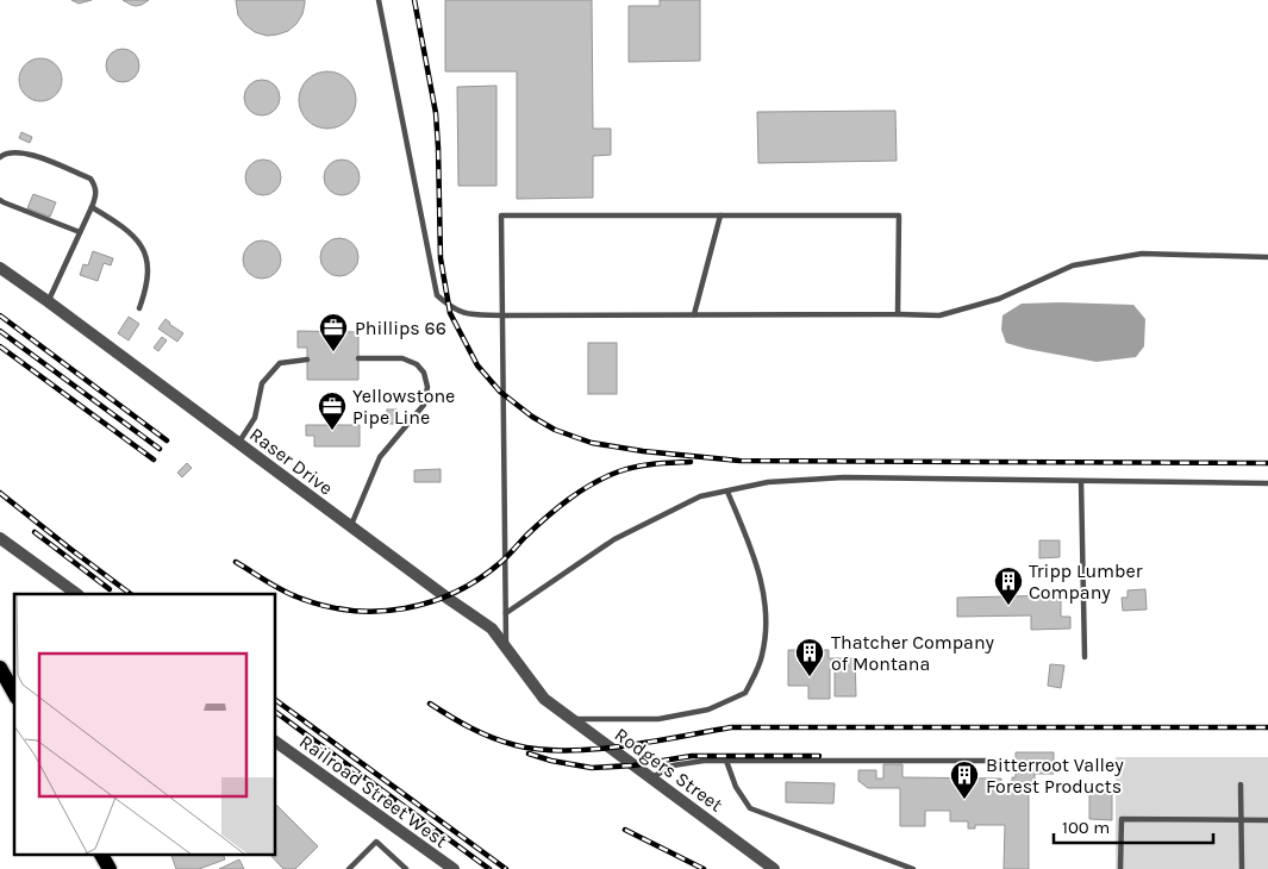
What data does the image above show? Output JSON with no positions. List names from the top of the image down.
{
  "streets": {
    "street": ["Raser Drive", "Rodgers Street", "Railroad Street West"]
  },
  "crossings": [
    ["Raser Drive", "Rodgers Street"]
  ],
  "places": {
    "office": ["Phillips 66", "Yellowstone Pipe Line"],
    "building": ["Tripp Lumber Company", "Thatcher Company of Montana", "Bitterroot Valley Forest Products"]
  },
  "scale_bar": "100 m"
}
